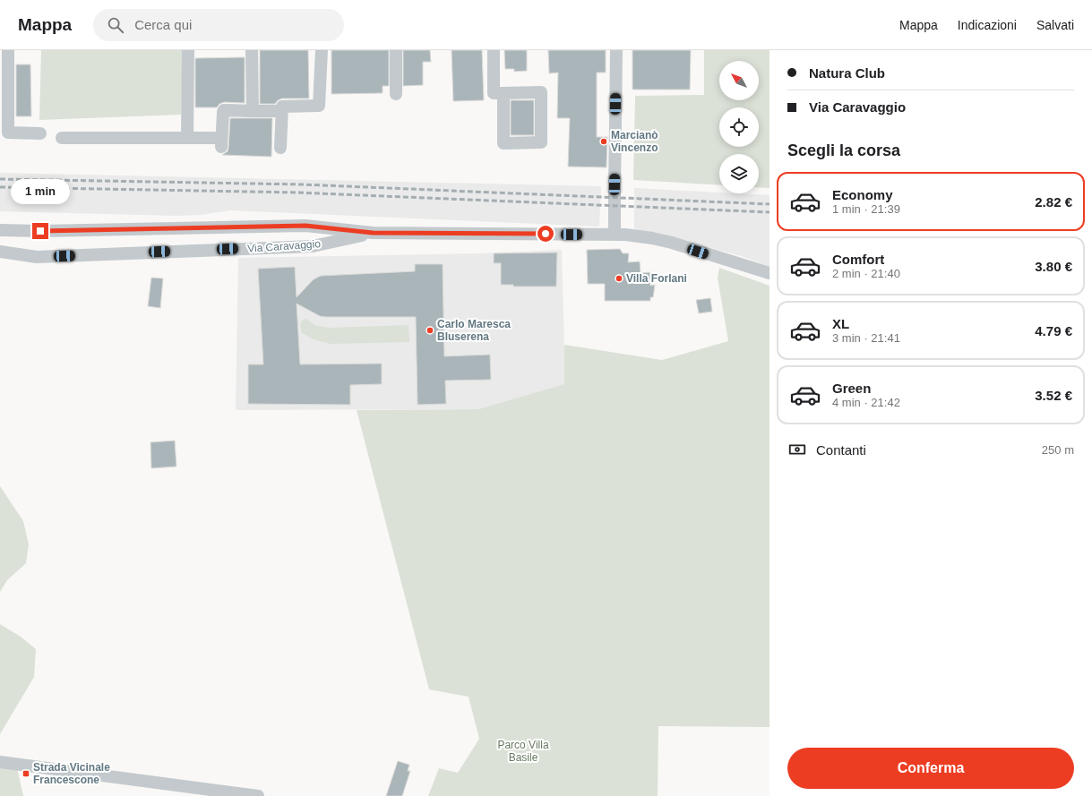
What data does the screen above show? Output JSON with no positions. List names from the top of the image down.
{
  "streets": {
    "street": ["Via Caravaggio"]
  },
  "parks": ["Parco Villa Basile"],
  "places": {
    "other": ["Marcianò Vincenzo", "Villa Forlani", "Carlo Maresca Bluserena"],
    "transit": ["Strada Vicinale Francescone"]
  },
  "north": "top left",
  "page": {
    "header": "Mappa",
    "search": "Cerca qui",
    "nav": ["Mappa", "Indicazioni", "Salvati"],
    "banner": ["Natura Club", "Via Caravaggio"],
    "heading": "Scegli la corsa",
    "list": [
      {
        "name": "Economy",
        "note": "1 min · 21:39",
        "value": "2.82 €"
      },
      {
        "name": "Comfort",
        "note": "2 min · 21:40",
        "value": "3.80 €"
      },
      {
        "name": "XL",
        "note": "3 min · 21:41",
        "value": "4.79 €"
      },
      {
        "name": "Green",
        "note": "4 min · 21:42",
        "value": "3.52 €"
      }
    ],
    "bubble": "1 min",
    "pay": ["Contanti", "250 m"],
    "buttons": "Conferma"
  }
}
